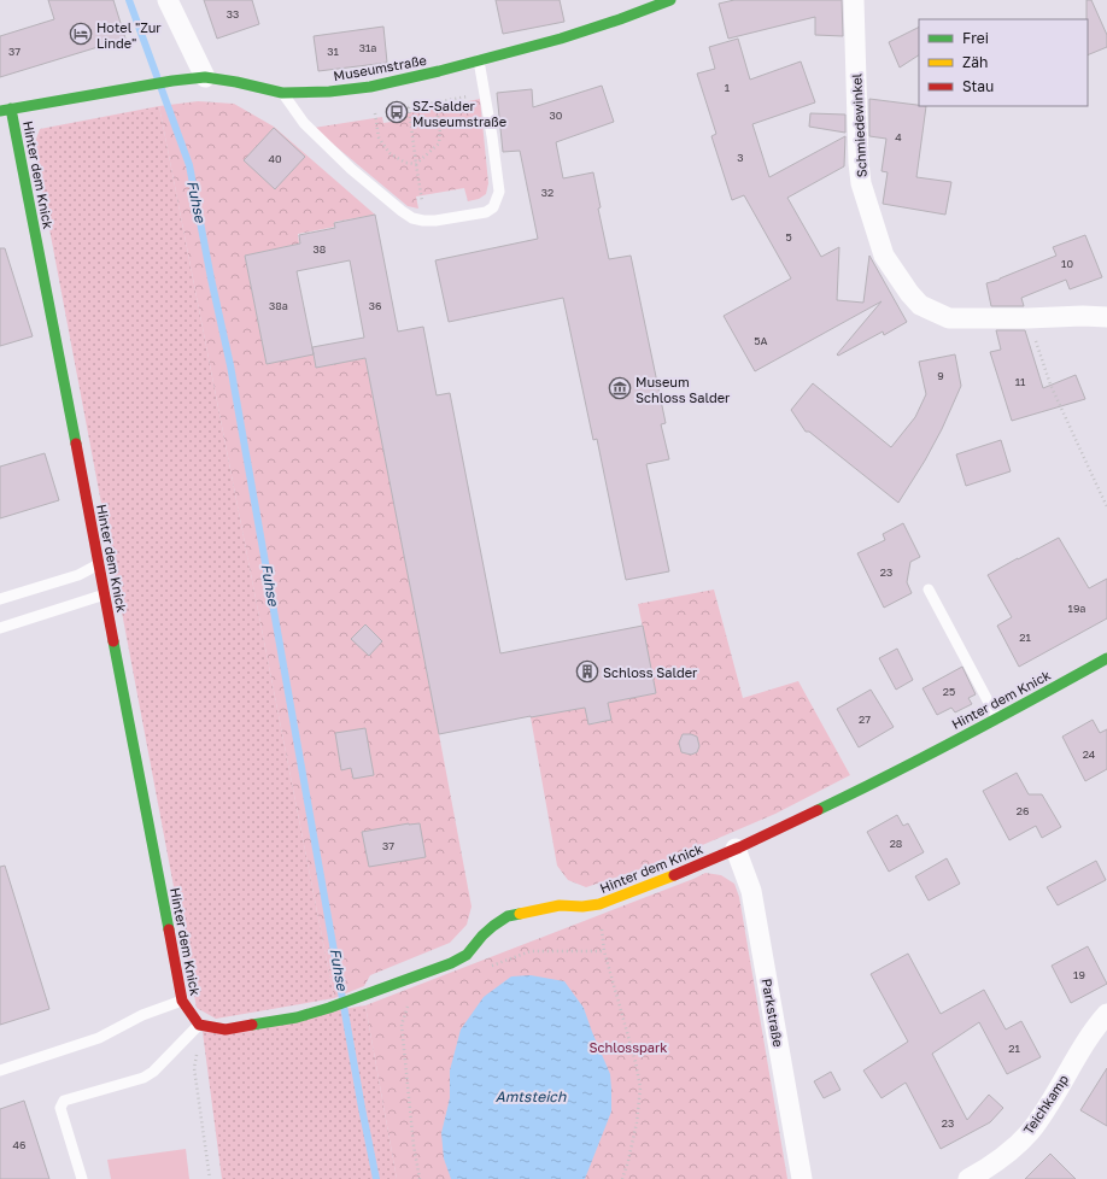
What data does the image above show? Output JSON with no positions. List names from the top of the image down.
{
  "streets": {
    "street": [
      "Museumstraße",
      "Schmiedewinkel",
      "Hinter dem Knick",
      "Parkstraße",
      "Teichkamp"
    ]
  },
  "crossings": [
    ["Museumstraße", "Hinter dem Knick"],
    ["Hinter dem Knick", "Parkstraße"]
  ],
  "water": ["Fuhse", "Amtsteich"],
  "parks": ["Schlosspark"],
  "places": {
    "hotel": ["Hotel \"Zur Linde\""],
    "bus stop": ["SZ-Salder Museumstraße"],
    "museum": ["Museum Schloss Salder"],
    "building": ["Schloss Salder"]
  },
  "house_numbers": [
    "33",
    "31a",
    "37",
    "31",
    "1",
    "30",
    "4",
    "3",
    "40",
    "32",
    "5",
    "38",
    "10",
    "38a",
    "36",
    "5A",
    "9",
    "11",
    "23",
    "19a",
    "21",
    "25",
    "27",
    "24",
    "26",
    "28",
    "37",
    "19",
    "21",
    "23",
    "46"
  ],
  "legend": ["Frei", "Zäh", "Stau"]
}
